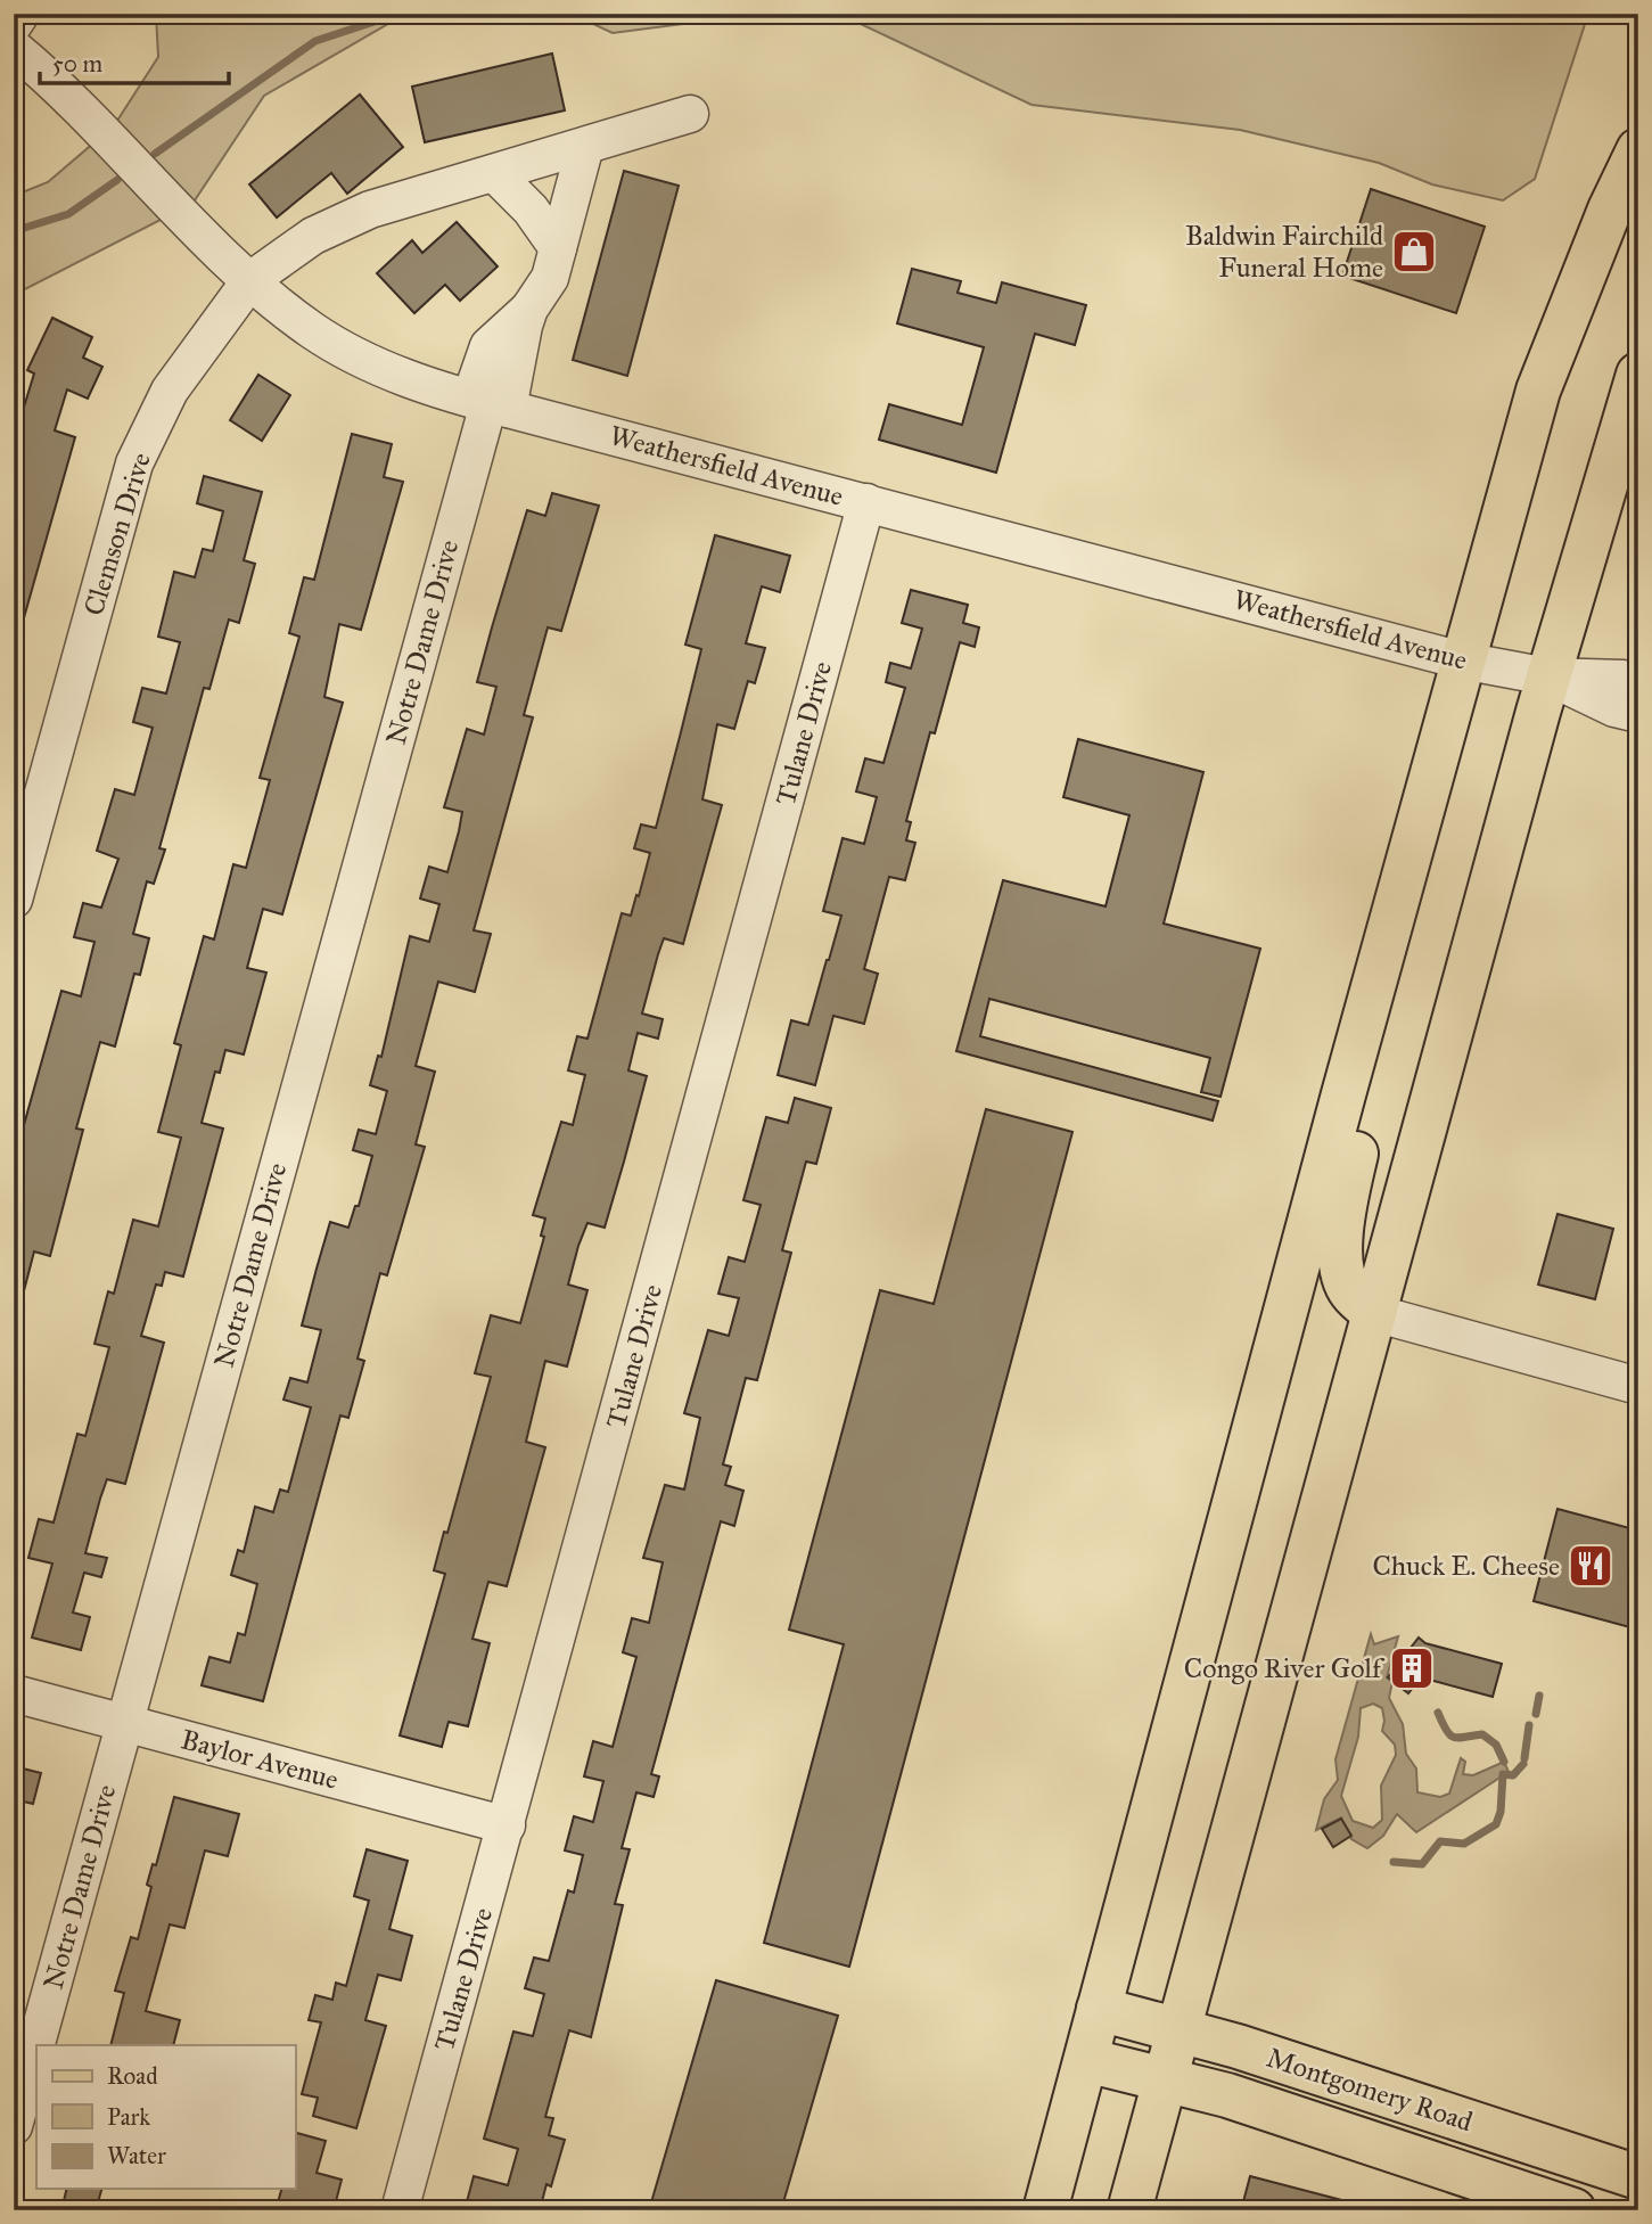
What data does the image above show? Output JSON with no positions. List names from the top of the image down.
{
  "streets": {
    "main road": ["Montgomery Road"],
    "street": [
      "Weathersfield Avenue",
      "Clemson Drive",
      "Notre Dame Drive",
      "Tulane Drive",
      "Baylor Avenue"
    ]
  },
  "crossings": [
    ["Weathersfield Avenue", "Clemson Drive"],
    ["Weathersfield Avenue", "Notre Dame Drive"],
    ["Weathersfield Avenue", "Tulane Drive"],
    ["Clemson Drive", "Notre Dame Drive"],
    ["Notre Dame Drive", "Baylor Avenue"],
    ["Tulane Drive", "Baylor Avenue"]
  ],
  "places": {
    "shop": ["Baldwin Fairchild Funeral Home"],
    "restaurant": ["Chuck E. Cheese"],
    "building": ["Congo River Golf"]
  },
  "legend": ["Road", "Park", "Water"],
  "scale_bar": "50 m"
}
